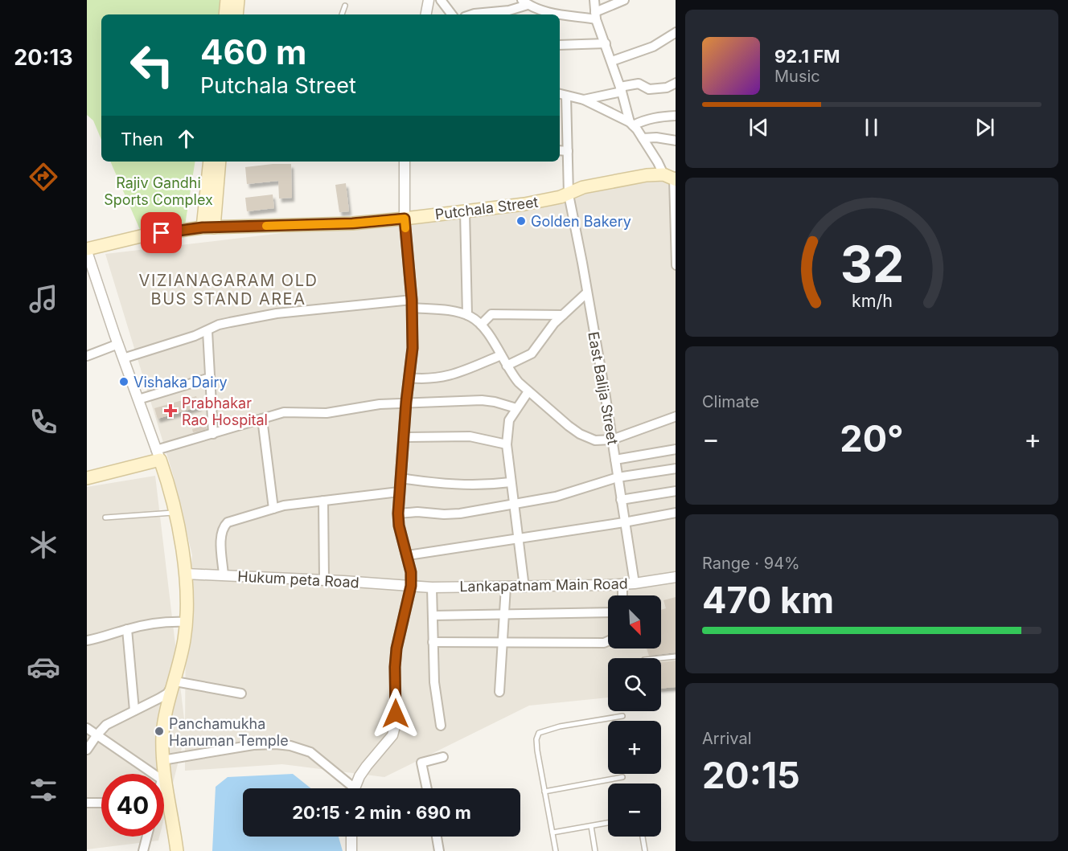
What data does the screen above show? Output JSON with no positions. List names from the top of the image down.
{
  "streets": {
    "main road": ["Putchala Street"],
    "street": ["East Balija Street", "Hukum peta Road", "Lankapatnam Main Road"]
  },
  "crossings": [
    ["Putchala Street", "East Balija Street"],
    ["East Balija Street", "Lankapatnam Main Road"],
    ["Hukum peta Road", "Lankapatnam Main Road"]
  ],
  "districts": ["VIZIANAGARAM OLD BUS STAND AREA"],
  "parks": ["Rajiv Gandhi Sports Complex"],
  "places": {
    "other": ["Golden Bakery", "Vishaka Dairy", "Panchamukha Hanuman Temple"],
    "health": ["Prabhakar Rao Hospital"]
  },
  "north": "bottom right",
  "page": {
    "tabs": "20:13",
    "turn": ["460 m", "Putchala Street"],
    "song": ["92.1 FM", "Music"],
    "then": "Then",
    "tile": [
      "Climate",
      ["Range · 94%", "470 km"],
      ["Arrival", "20:15"]
    ],
    "heat": ["−", "20°", "+"],
    "map_buttons": ["+", "−"],
    "limit": "40",
    "trip": "20:15 · 2 min · 690 m",
    "gauge": ["32", "km/h"]
  }
}
